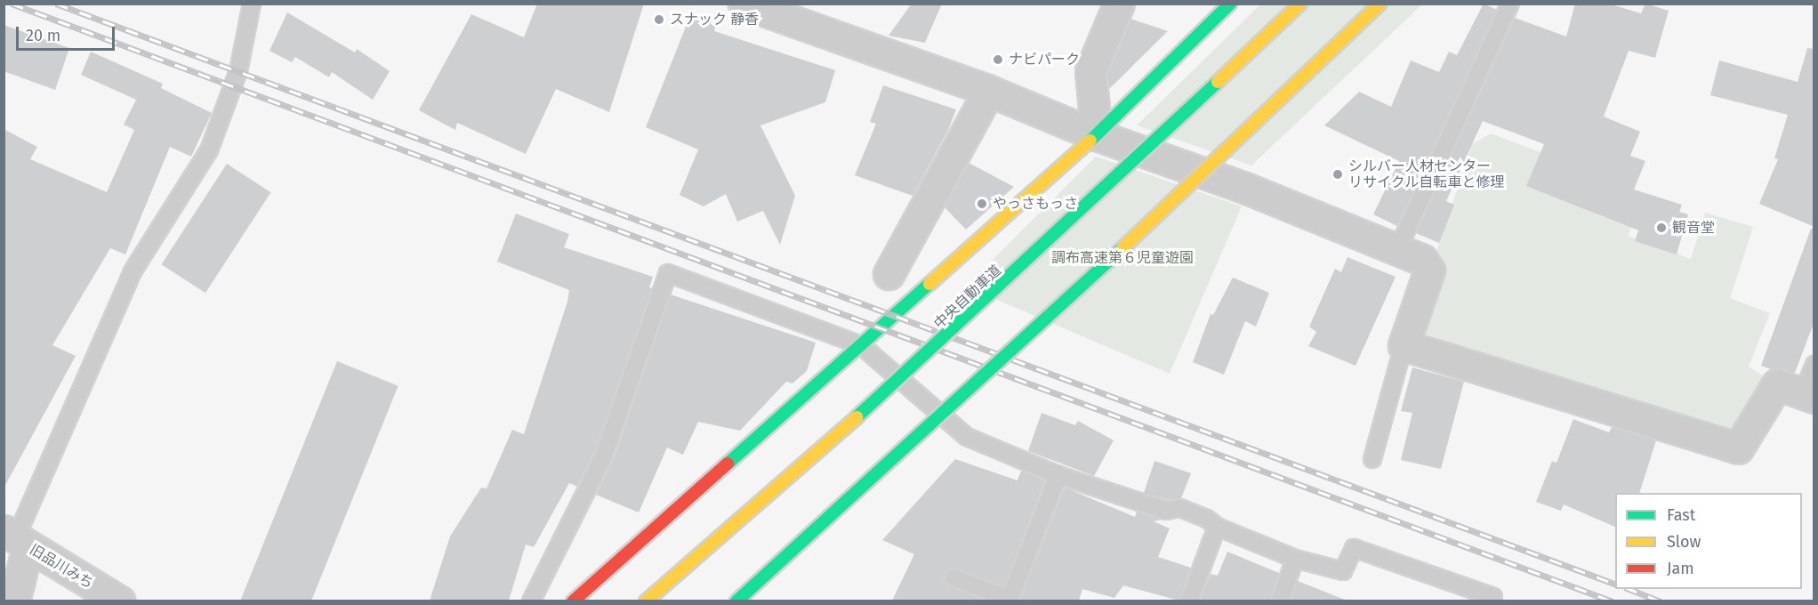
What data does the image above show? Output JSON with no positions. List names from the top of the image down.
{
  "streets": {
    "main road": ["中央自動車道"],
    "street": ["旧品川みち"]
  },
  "parks": ["調布高速第６児童遊園"],
  "places": [
    "スナック 静香",
    "ナビパーク",
    "シルバー人材センター リサイクル自転車と修理",
    "やっさもっさ",
    "観音堂"
  ],
  "legend": ["Fast", "Slow", "Jam"],
  "scale_bar": "20 m"
}
